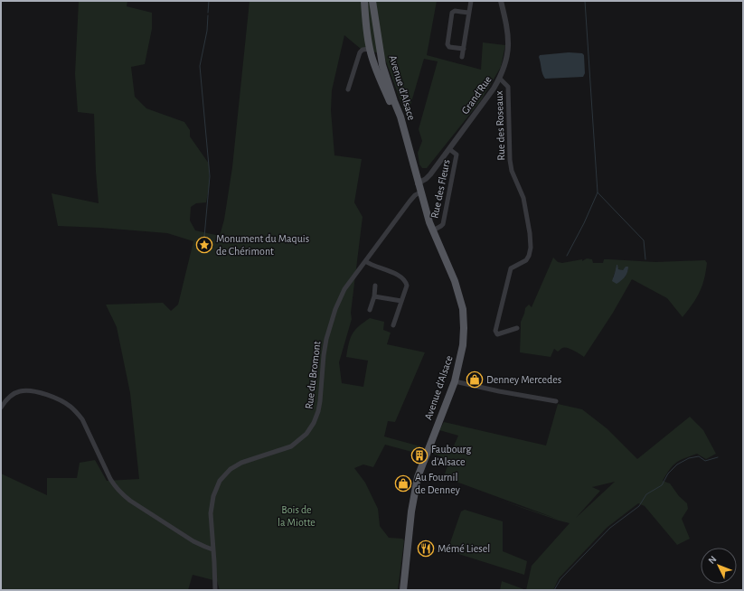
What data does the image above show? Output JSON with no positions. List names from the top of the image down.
{
  "streets": {
    "main road": ["Avenue d'Alsace"],
    "street": [
      "Grand'Rue",
      "Rue des Roseaux",
      "Rue des Fleurs",
      "Rue du Bromont"
    ]
  },
  "crossings": [
    ["Avenue d'Alsace", "Grand'Rue"],
    ["Avenue d'Alsace", "Rue des Fleurs"],
    ["Avenue d'Alsace", "Rue du Bromont"],
    ["Grand'Rue", "Rue des Roseaux"],
    ["Grand'Rue", "Rue des Fleurs"]
  ],
  "parks": ["Bois de la Miotte"],
  "places": {
    "place": ["Monument du Maquis de Chérimont"],
    "shop": ["Denney Mercedes", "Au Fournil de Denney"],
    "building": ["Faubourg d'Alsace"],
    "restaurant": ["Mémé Liesel"]
  },
  "north": "top left"
}
